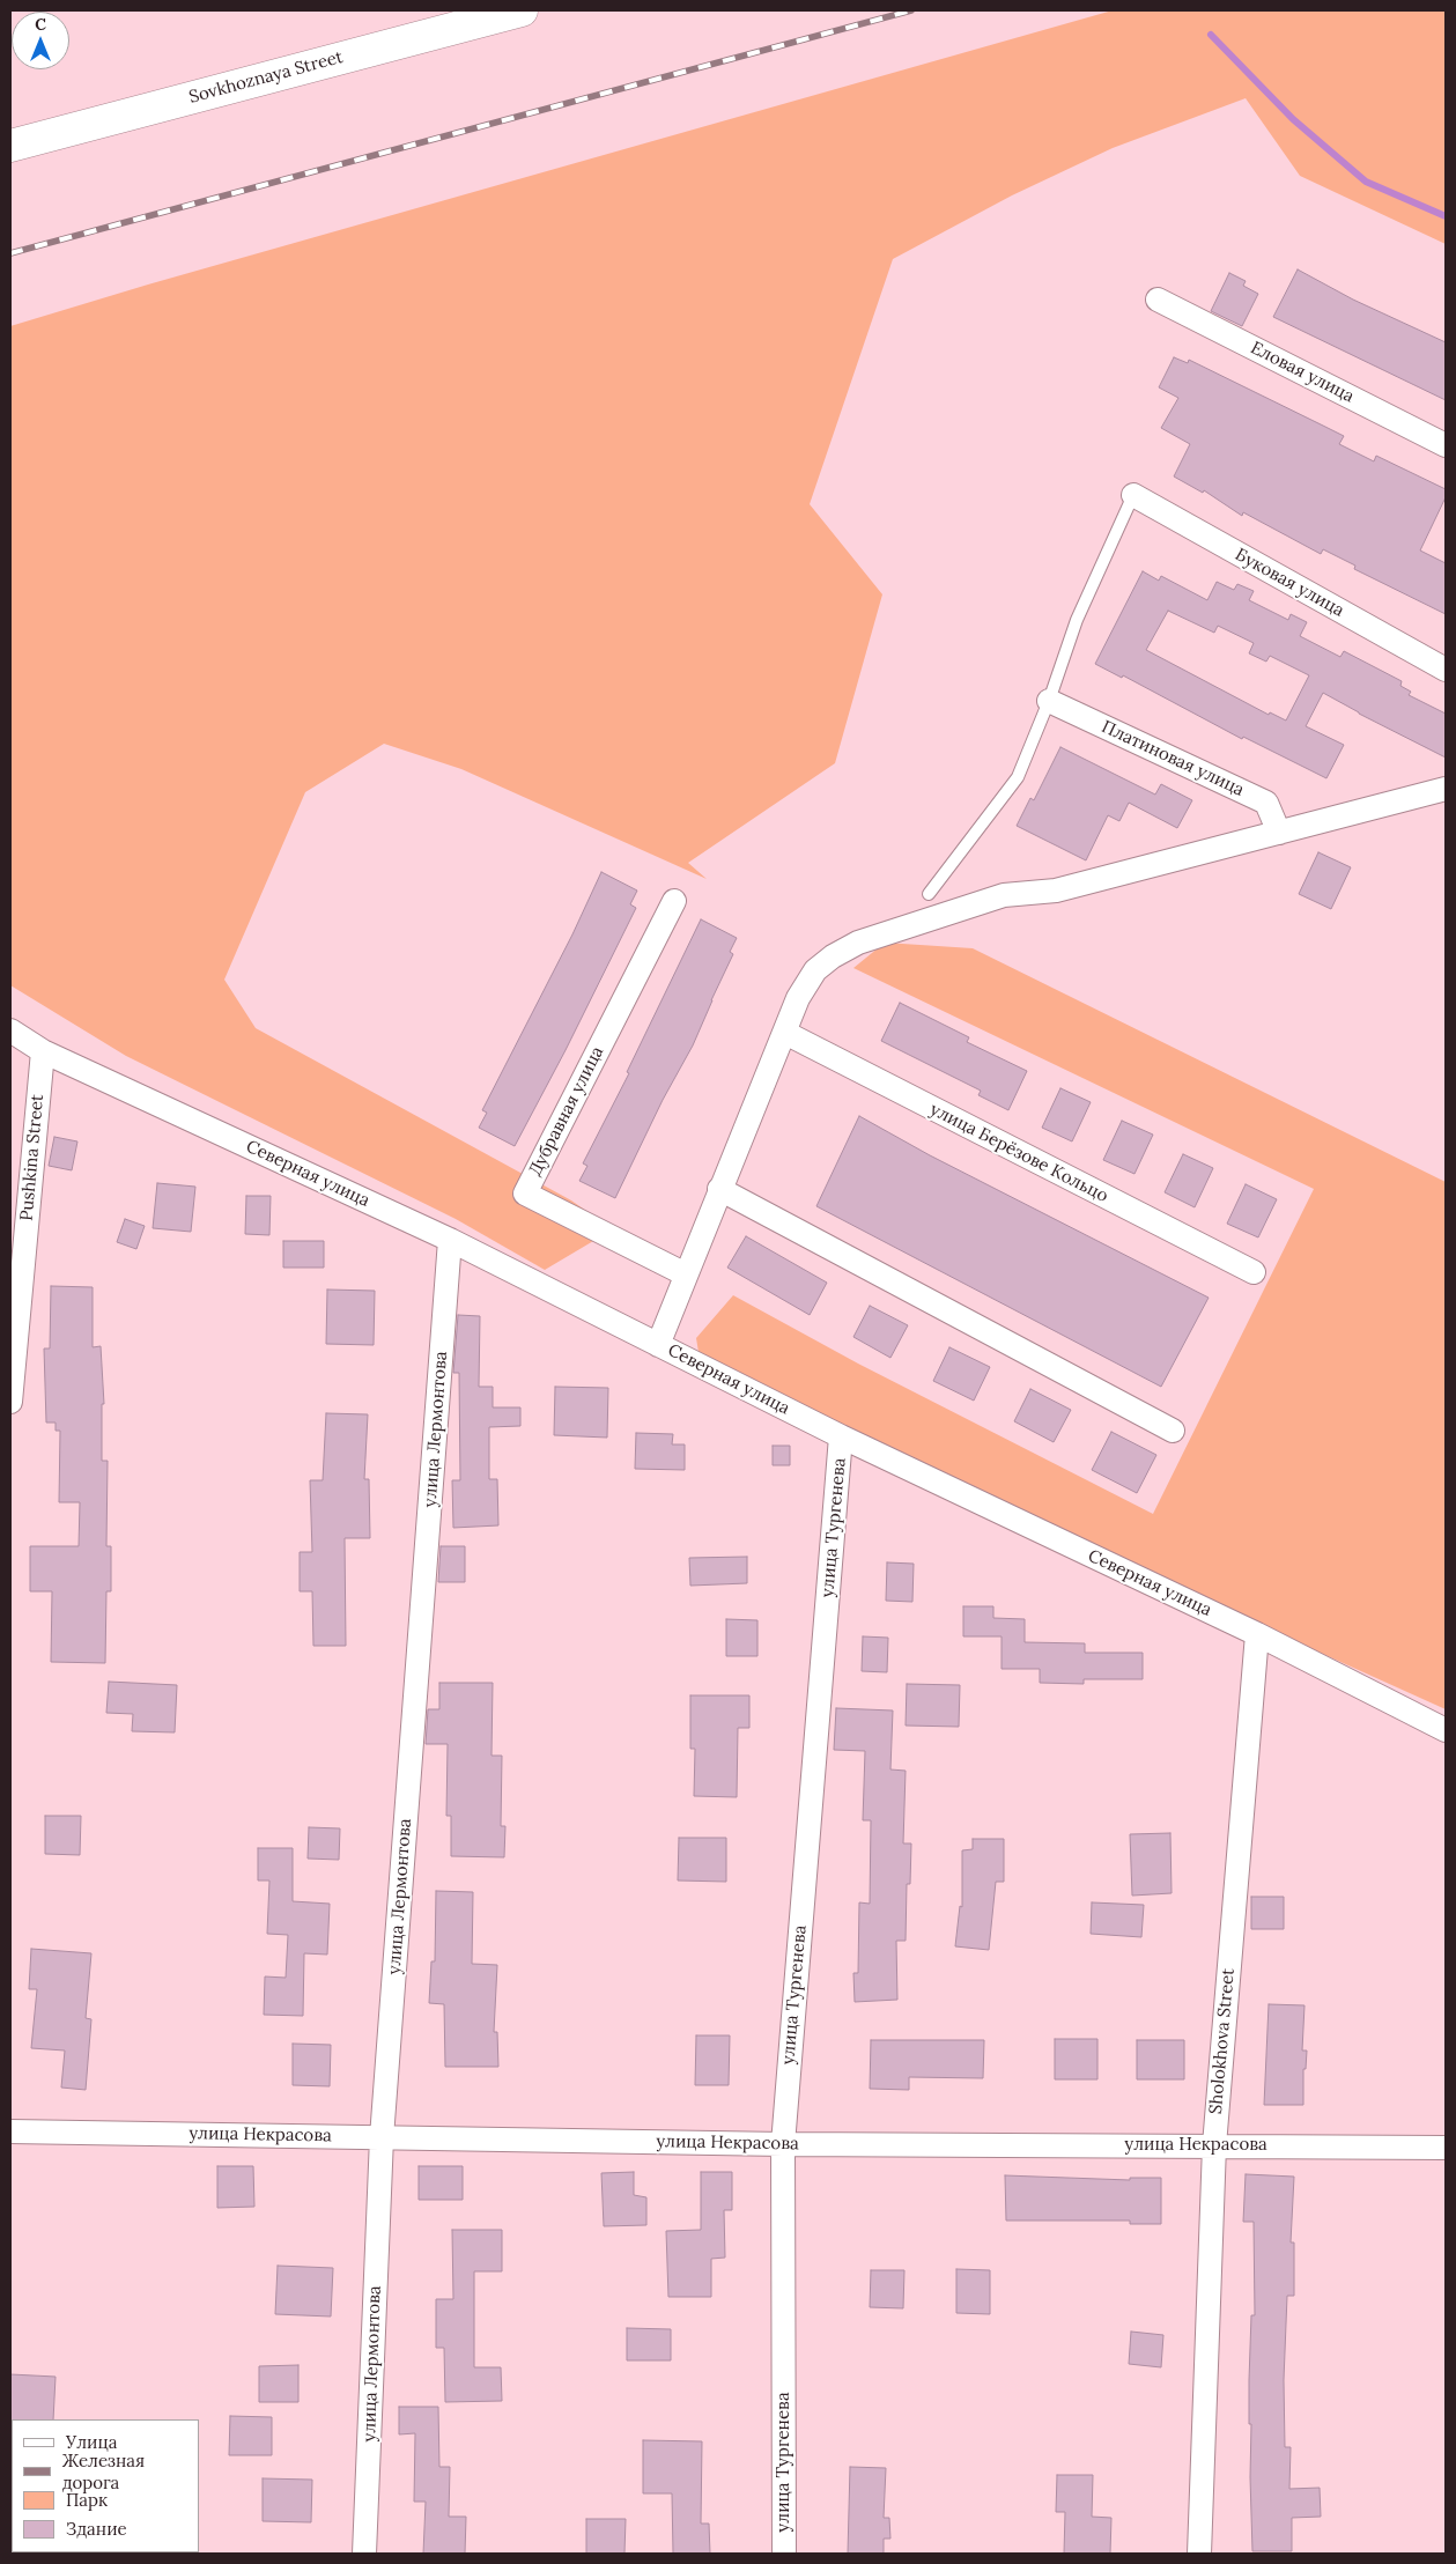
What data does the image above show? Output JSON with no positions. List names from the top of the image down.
{
  "streets": {
    "street": [
      "Sovkhoznaya Street",
      "Еловая улица",
      "Буковая улица",
      "Платиновая улица",
      "Дубравная улица",
      "улица Берёзове Кольцо",
      "Pushkina Street",
      "Северная улица",
      "улица Лермонтова",
      "улица Тургенева",
      "Sholokhova Street",
      "улица Некрасова"
    ]
  },
  "crossings": [
    ["Pushkina Street", "Северная улица"],
    ["Северная улица", "улица Лермонтова"],
    ["Северная улица", "улица Тургенева"],
    ["Северная улица", "Sholokhova Street"],
    ["улица Лермонтова", "улица Некрасова"],
    ["улица Тургенева", "улица Некрасова"],
    ["Sholokhova Street", "улица Некрасова"]
  ],
  "legend": [
    "Улица",
    "Железная дорога",
    "Парк",
    "Здание"
  ],
  "north": "top"
}
